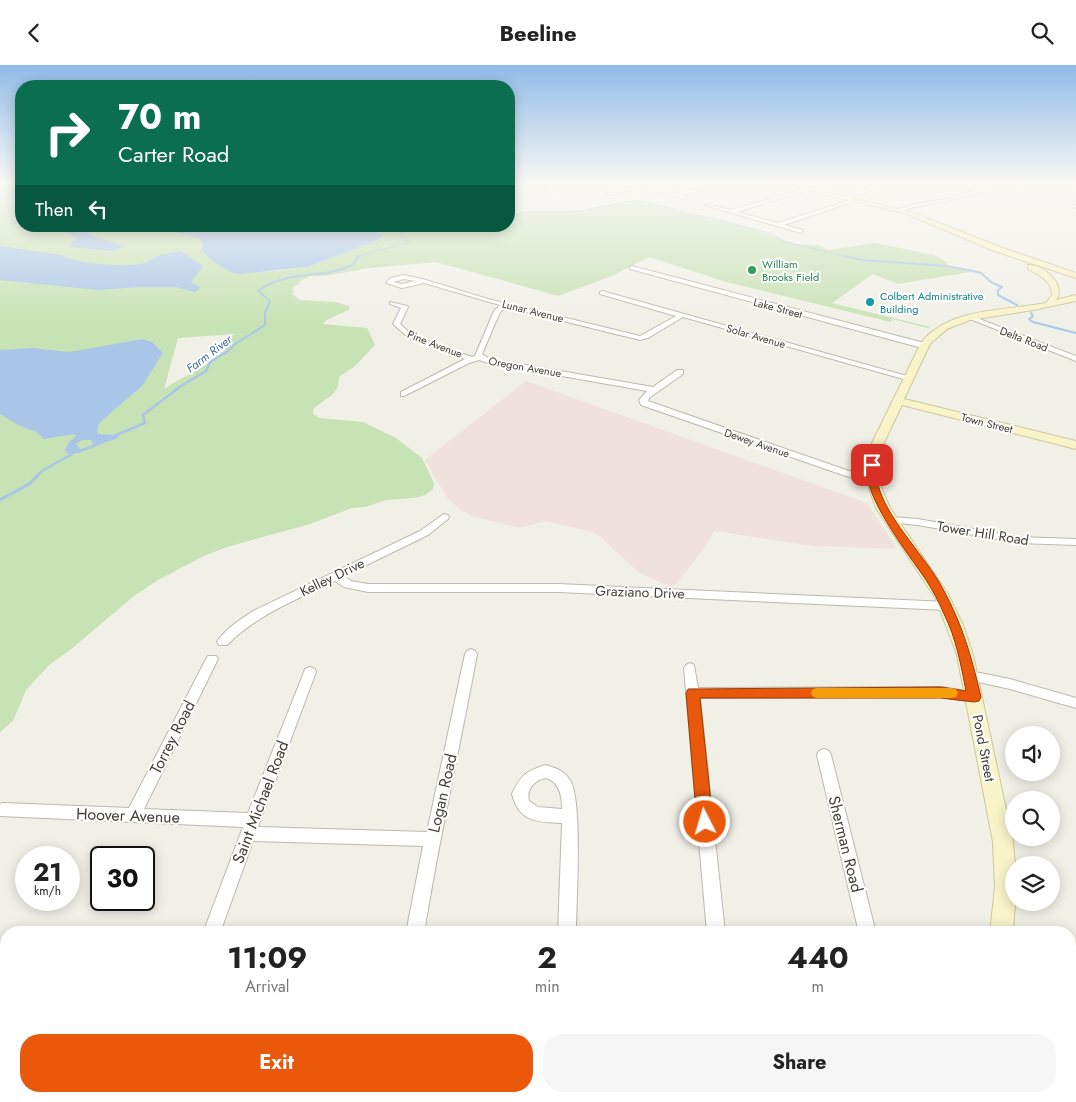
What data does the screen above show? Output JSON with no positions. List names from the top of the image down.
{
  "streets": {
    "main road": ["Town Street", "Pond Street"],
    "street": [
      "Lake Street",
      "Lunar Avenue",
      "Solar Avenue",
      "Delta Road",
      "Pine Avenue",
      "Oregon Avenue",
      "Dewey Avenue",
      "Tower Hill Road",
      "Kelley Drive",
      "Graziano Drive",
      "Torrey Road",
      "Logan Road",
      "Saint Michael Road",
      "Hoover Avenue",
      "Sherman Road"
    ]
  },
  "crossings": [
    ["Lake Street", "Pond Street"],
    ["Lunar Avenue", "Solar Avenue"],
    ["Solar Avenue", "Pond Street"],
    ["Delta Road", "Pond Street"],
    ["Pine Avenue", "Oregon Avenue"],
    ["Oregon Avenue", "Dewey Avenue"],
    ["Town Street", "Pond Street"],
    ["Dewey Avenue", "Pond Street"],
    ["Tower Hill Road", "Pond Street"],
    ["Kelley Drive", "Graziano Drive"],
    ["Graziano Drive", "Pond Street"],
    ["Torrey Road", "Hoover Avenue"],
    ["Logan Road", "Hoover Avenue"],
    ["Saint Michael Road", "Hoover Avenue"]
  ],
  "water": ["Farm River"],
  "places": ["William Brooks Field", "Colbert Administrative Building"],
  "page": {
    "header": "Beeline",
    "turn": ["70 m", "Carter Road"],
    "then": "Then",
    "speed": "21 km/h",
    "limit": "30",
    "eta": [
      "11:09",
      "Arrival",
      "2",
      "min",
      "440",
      "m"
    ],
    "buttons": ["Exit", "Share"]
  }
}
